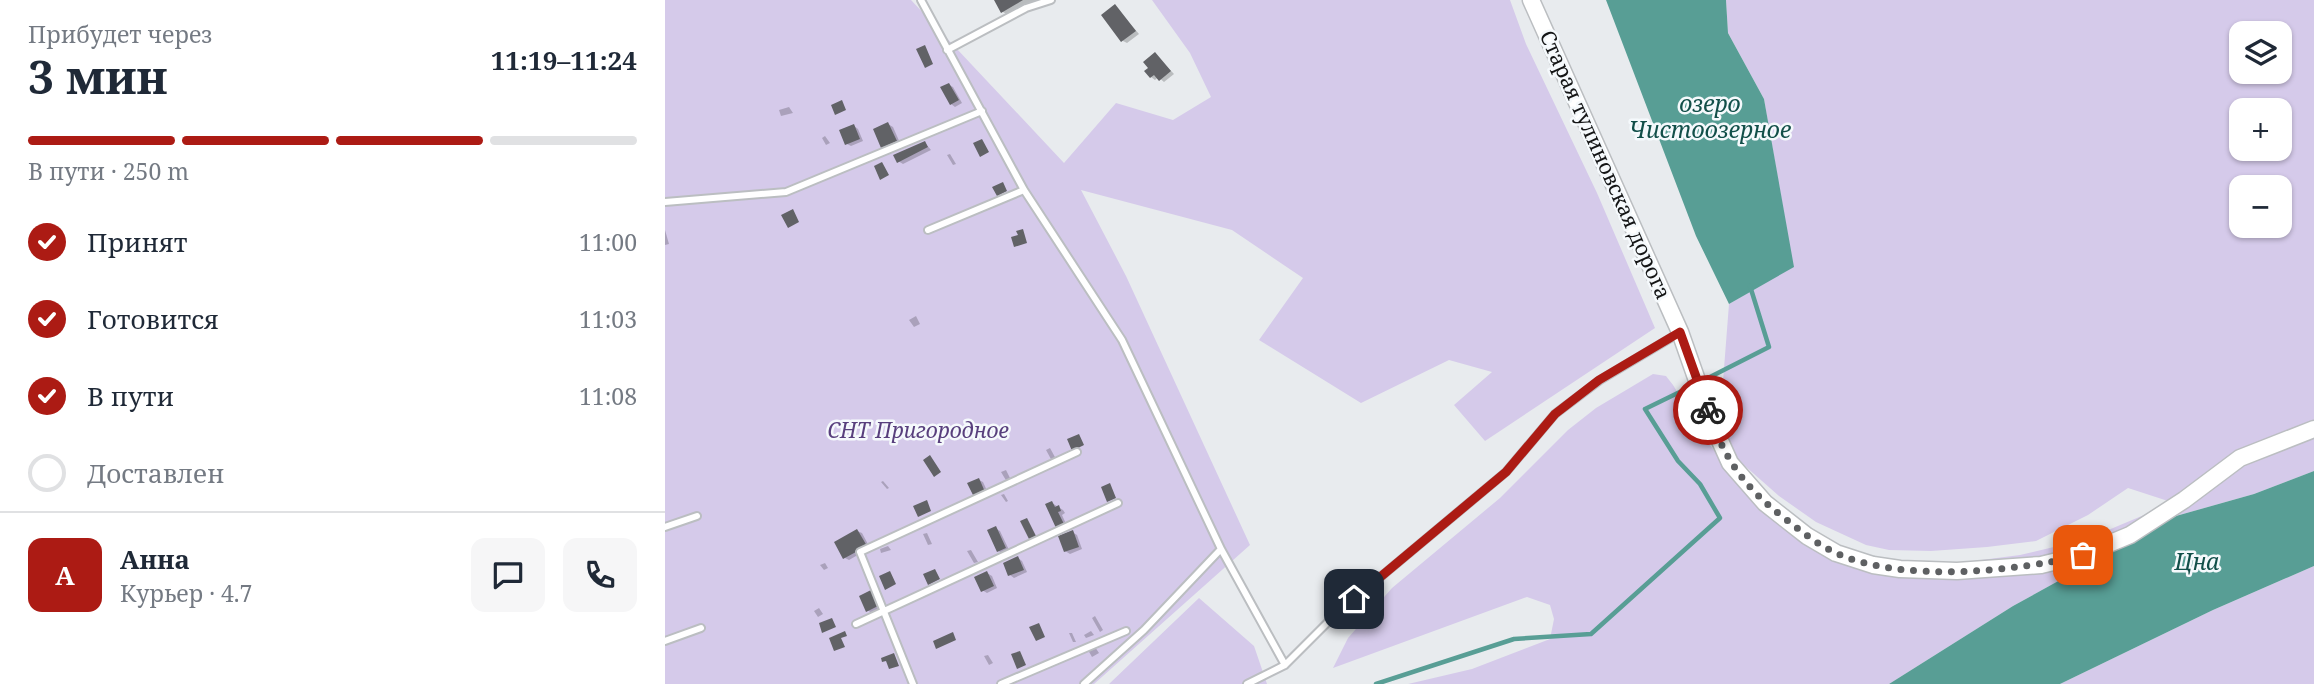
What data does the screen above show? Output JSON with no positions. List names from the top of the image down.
{
  "streets": {
    "street": ["Старая тулиновская дорога"]
  },
  "water": ["озеро Чистоозерное", "Цна"],
  "parks": ["СНТ Пригородное"],
  "page": {
    "heading": ["3 мин", "Прибудет через", "11:19–11:24"],
    "panel": ["Анна", "Курьер · 4.7"],
    "map_buttons": ["+", "−"],
    "bar": "В пути · 250 m",
    "list": [
      ["Принят", "11:00"],
      ["Готовится", "11:03"],
      ["В пути", "11:08"],
      "Доставлен"
    ],
    "round": "А"
  }
}
